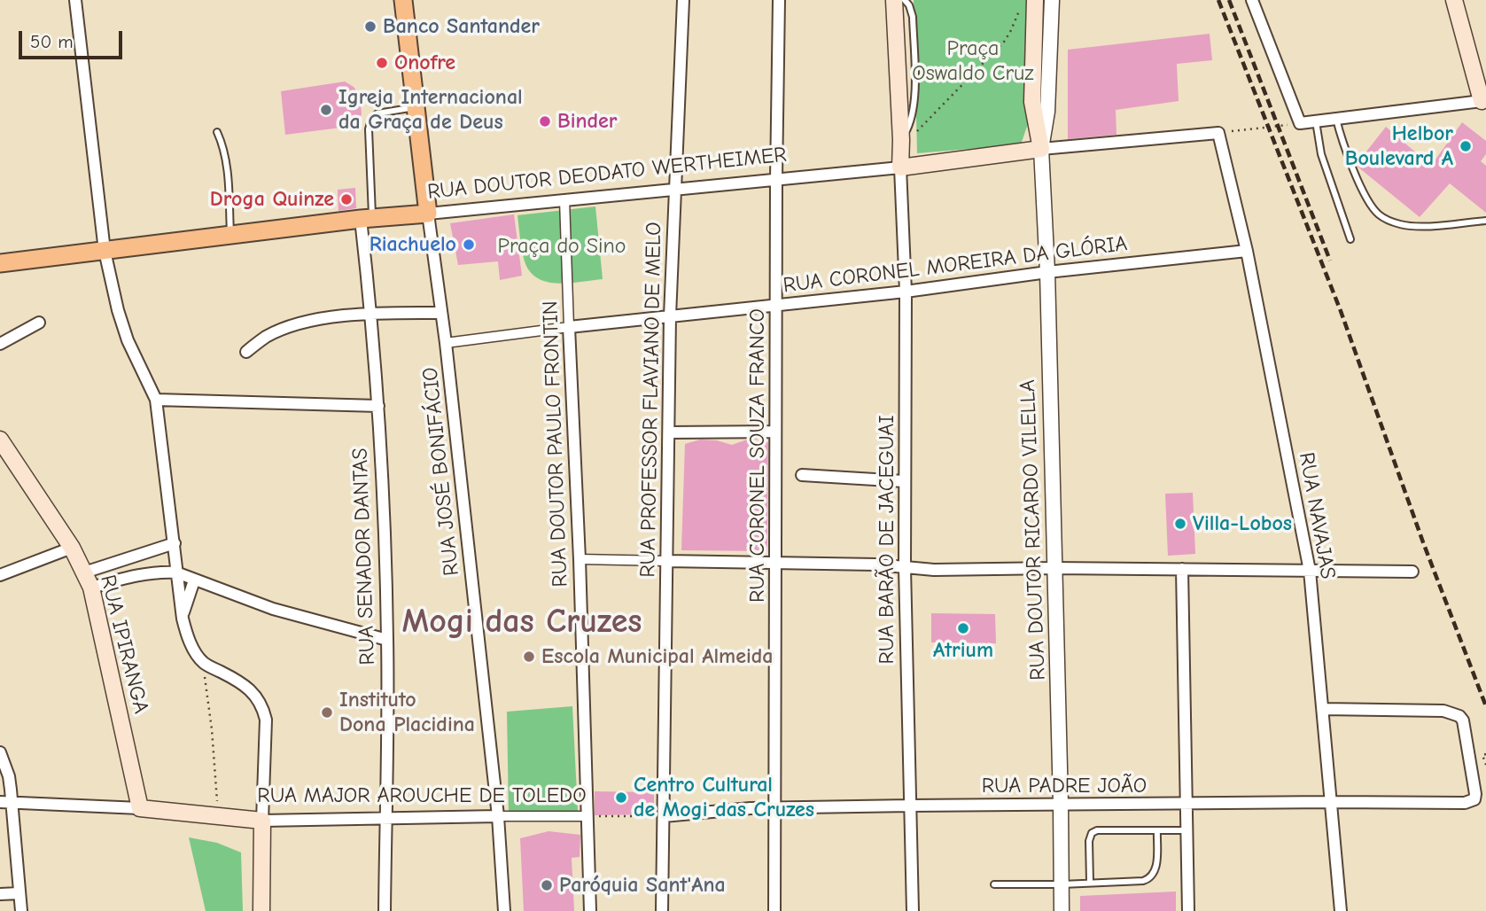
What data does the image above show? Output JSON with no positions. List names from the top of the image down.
{
  "streets": {
    "main road": ["RUA DOUTOR DEODATO WERTHEIMER", "RUA IPIRANGA", "RUA MAJOR AROUCHE DE TOLEDO"],
    "street": [
      "RUA CORONEL MOREIRA DA GLÓRIA",
      "RUA PROFESSOR FLAVIANO DE MELO",
      "RUA DOUTOR PAULO FRONTIN",
      "RUA CORONEL SOUZA FRANCO",
      "RUA JOSÉ BONIFÁCIO",
      "RUA NAVAJAS",
      "RUA DOUTOR RICARDO VILELLA",
      "RUA BARÃO DE JACEGUAI",
      "RUA SENADOR DANTAS",
      "RUA PADRE JOÃO"
    ]
  },
  "crossings": [
    ["RUA DOUTOR DEODATO WERTHEIMER", "RUA PROFESSOR FLAVIANO DE MELO"],
    ["RUA DOUTOR DEODATO WERTHEIMER", "RUA DOUTOR PAULO FRONTIN"],
    ["RUA DOUTOR DEODATO WERTHEIMER", "RUA CORONEL SOUZA FRANCO"],
    ["RUA DOUTOR DEODATO WERTHEIMER", "RUA JOSÉ BONIFÁCIO"],
    ["RUA DOUTOR DEODATO WERTHEIMER", "RUA NAVAJAS"],
    ["RUA DOUTOR DEODATO WERTHEIMER", "RUA DOUTOR RICARDO VILELLA"],
    ["RUA DOUTOR DEODATO WERTHEIMER", "RUA BARÃO DE JACEGUAI"],
    ["RUA DOUTOR DEODATO WERTHEIMER", "RUA SENADOR DANTAS"],
    ["RUA CORONEL MOREIRA DA GLÓRIA", "RUA PROFESSOR FLAVIANO DE MELO"],
    ["RUA CORONEL MOREIRA DA GLÓRIA", "RUA DOUTOR PAULO FRONTIN"],
    ["RUA CORONEL MOREIRA DA GLÓRIA", "RUA CORONEL SOUZA FRANCO"],
    ["RUA CORONEL MOREIRA DA GLÓRIA", "RUA JOSÉ BONIFÁCIO"],
    ["RUA CORONEL MOREIRA DA GLÓRIA", "RUA NAVAJAS"],
    ["RUA CORONEL MOREIRA DA GLÓRIA", "RUA DOUTOR RICARDO VILELLA"],
    ["RUA CORONEL MOREIRA DA GLÓRIA", "RUA BARÃO DE JACEGUAI"],
    ["RUA PROFESSOR FLAVIANO DE MELO", "RUA PADRE JOÃO"],
    ["RUA PROFESSOR FLAVIANO DE MELO", "RUA MAJOR AROUCHE DE TOLEDO"],
    ["RUA DOUTOR PAULO FRONTIN", "RUA MAJOR AROUCHE DE TOLEDO"],
    ["RUA CORONEL SOUZA FRANCO", "RUA PADRE JOÃO"],
    ["RUA JOSÉ BONIFÁCIO", "RUA MAJOR AROUCHE DE TOLEDO"],
    ["RUA NAVAJAS", "RUA PADRE JOÃO"],
    ["RUA DOUTOR RICARDO VILELLA", "RUA PADRE JOÃO"],
    ["RUA BARÃO DE JACEGUAI", "RUA PADRE JOÃO"],
    ["RUA SENADOR DANTAS", "RUA MAJOR AROUCHE DE TOLEDO"],
    ["RUA IPIRANGA", "RUA MAJOR AROUCHE DE TOLEDO"],
    ["RUA PADRE JOÃO", "RUA MAJOR AROUCHE DE TOLEDO"]
  ],
  "districts": ["Mogi das Cruzes"],
  "parks": ["Praça Oswaldo Cruz", "Praça do Sino"],
  "places": [
    "Banco Santander",
    "Onofre",
    "Igreja Internacional da Graça de Deus",
    "Binder",
    "Helbor Boulevard A",
    "Droga Quinze",
    "Riachuelo",
    "Villa-Lobos",
    "Atrium",
    "Escola Municipal Almeida",
    "Instituto Dona Placidina",
    "Centro Cultural de Mogi das Cruzes",
    "Paróquia Sant'Ana"
  ],
  "scale_bar": "50 m"
}
